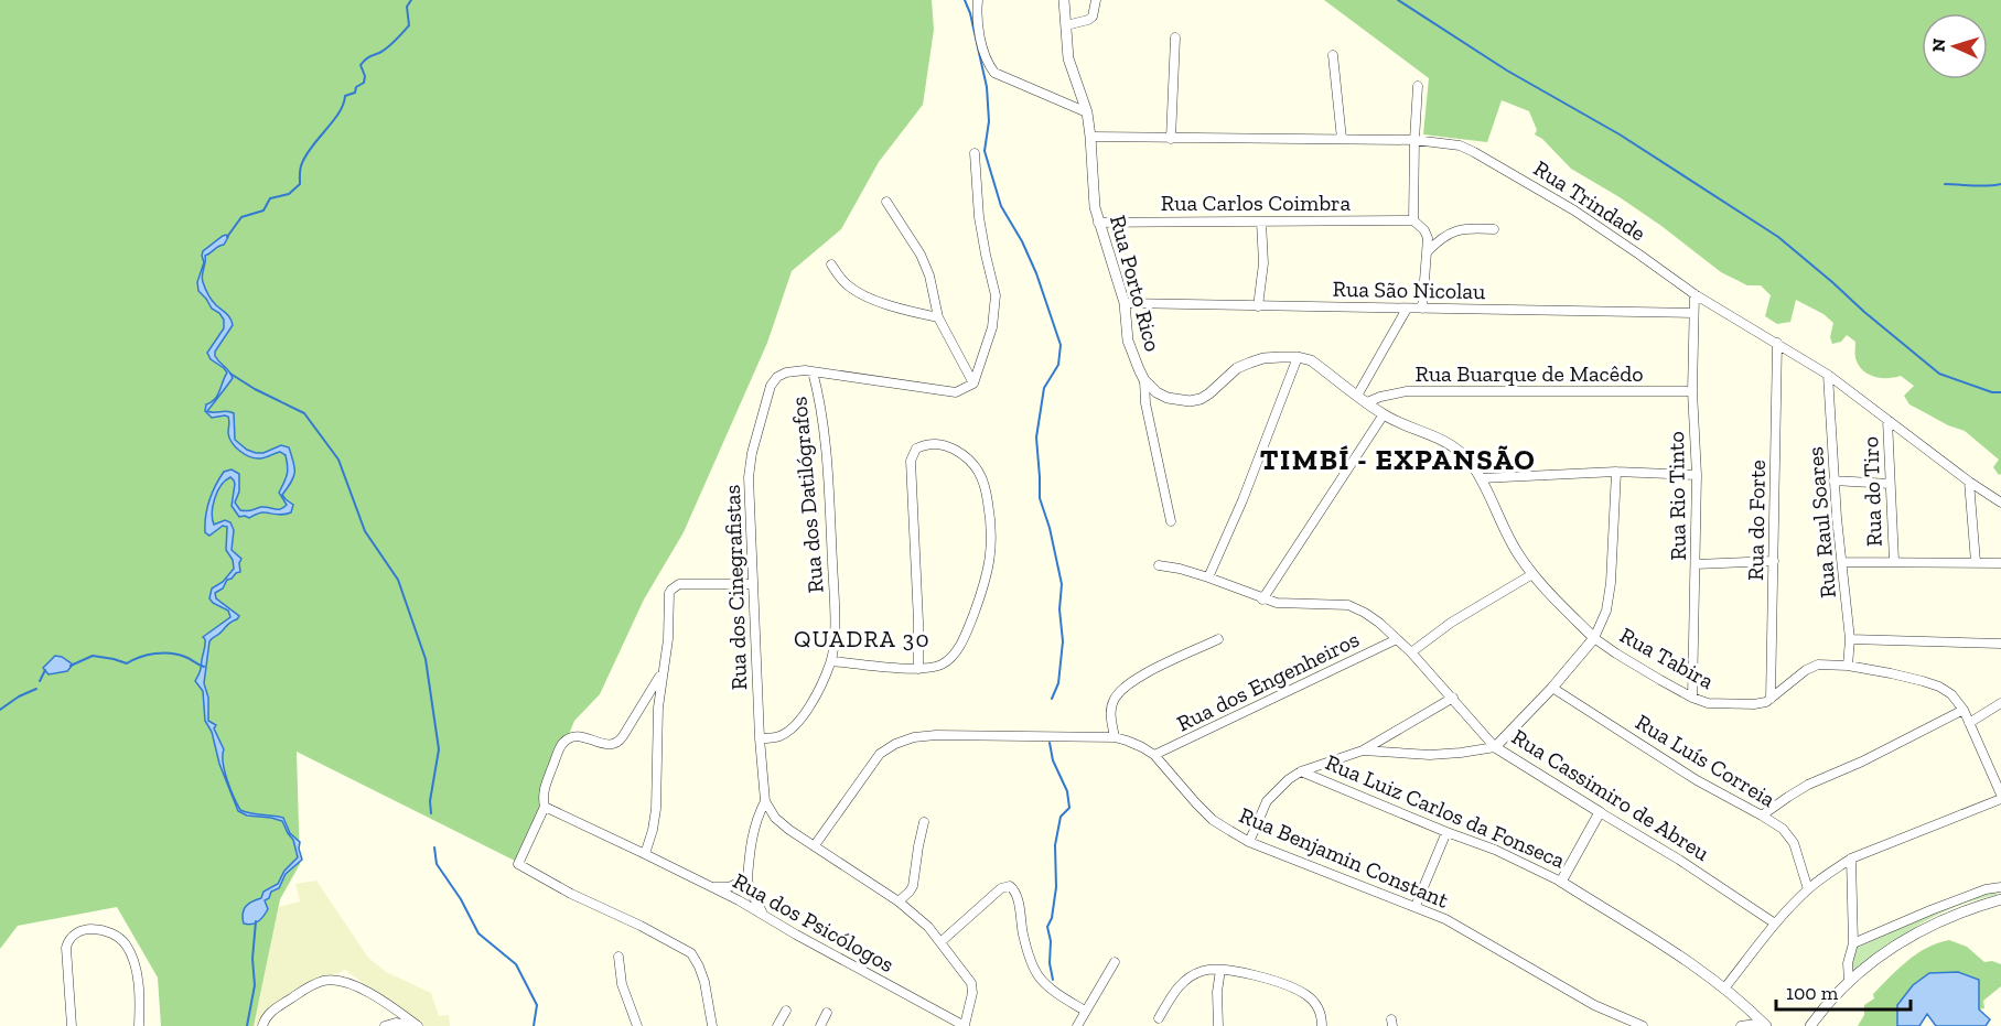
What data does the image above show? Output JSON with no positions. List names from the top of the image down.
{
  "streets": {
    "street": [
      "Rua Trindade",
      "Rua Carlos Coimbra",
      "Rua Porto Rico",
      "Rua São Nicolau",
      "Rua Buarque de Macêdo",
      "Rua do Tiro",
      "Rua dos Datilógrafos",
      "Rua Rio Tinto",
      "Rua do Forte",
      "Rua Raul Soares",
      "Rua dos Cinegrafistas",
      "Rua Tabira",
      "Rua dos Engenheiros",
      "Rua Luís Correia",
      "Rua Cassimiro de Abreu",
      "Rua Luiz Carlos da Fonseca",
      "Rua Benjamin Constant",
      "Rua dos Psicólogos"
    ]
  },
  "crossings": [
    ["Rua Trindade", "Rua Porto Rico"],
    ["Rua Trindade", "Rua do Tiro"],
    ["Rua Trindade", "Rua Rio Tinto"],
    ["Rua Trindade", "Rua do Forte"],
    ["Rua Trindade", "Rua Raul Soares"],
    ["Rua Carlos Coimbra", "Rua Porto Rico"],
    ["Rua Porto Rico", "Rua São Nicolau"],
    ["Rua Porto Rico", "Rua Buarque de Macêdo"],
    ["Rua Porto Rico", "Rua Tabira"],
    ["Rua São Nicolau", "Rua Rio Tinto"],
    ["Rua Buarque de Macêdo", "Rua Rio Tinto"],
    ["Rua dos Datilógrafos", "Rua dos Cinegrafistas"],
    ["Rua Rio Tinto", "Rua Tabira"],
    ["Rua do Forte", "Rua Tabira"],
    ["Rua Raul Soares", "Rua Tabira"],
    ["Rua dos Engenheiros", "Rua Cassimiro de Abreu"],
    ["Rua dos Engenheiros", "Rua Benjamin Constant"]
  ],
  "districts": ["TIMBÍ - EXPANSÃO", "QUADRA 30"],
  "scale_bar": "100 m",
  "north": "left"
}
